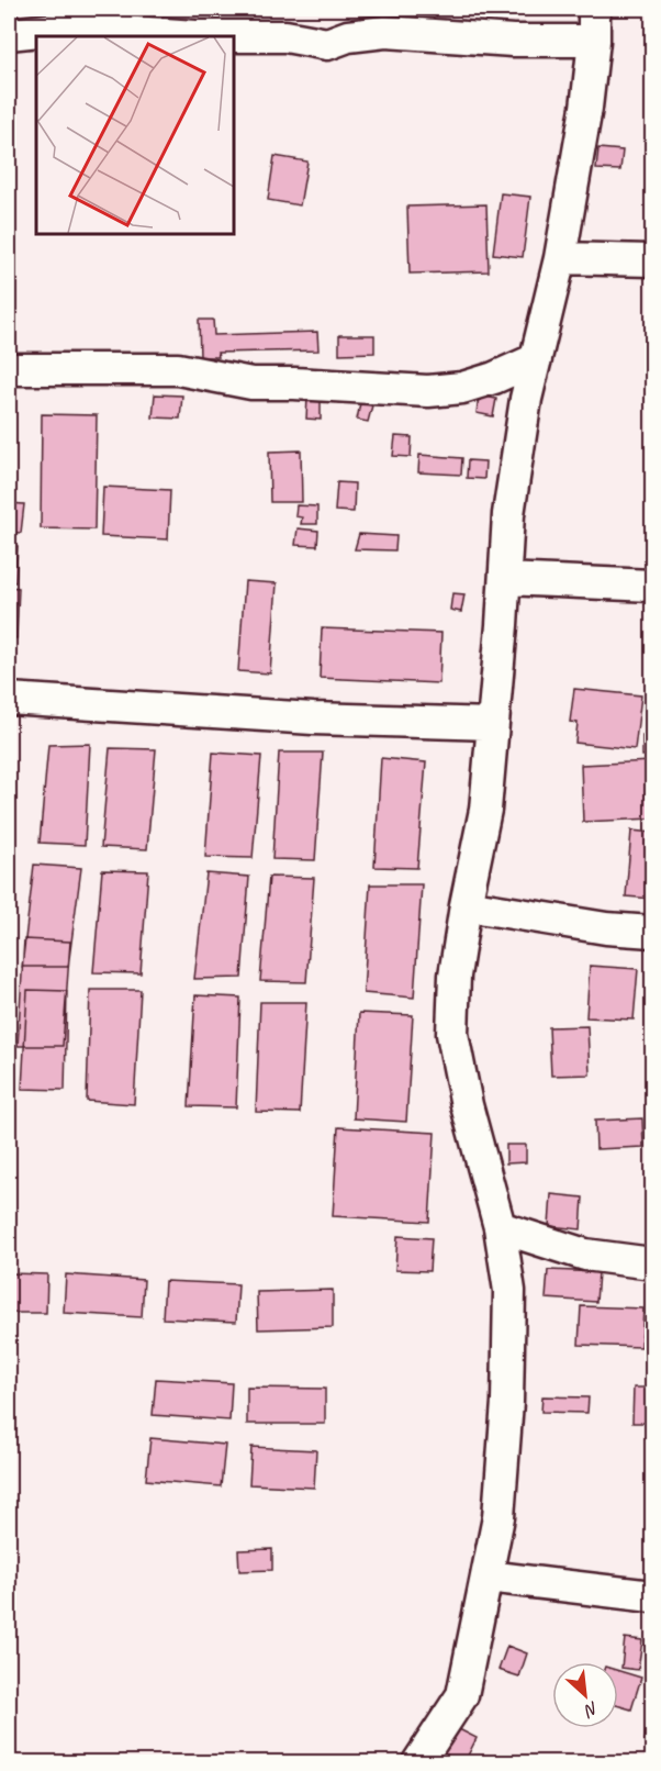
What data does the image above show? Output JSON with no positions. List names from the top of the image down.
{
  "north": "bottom right"
}
